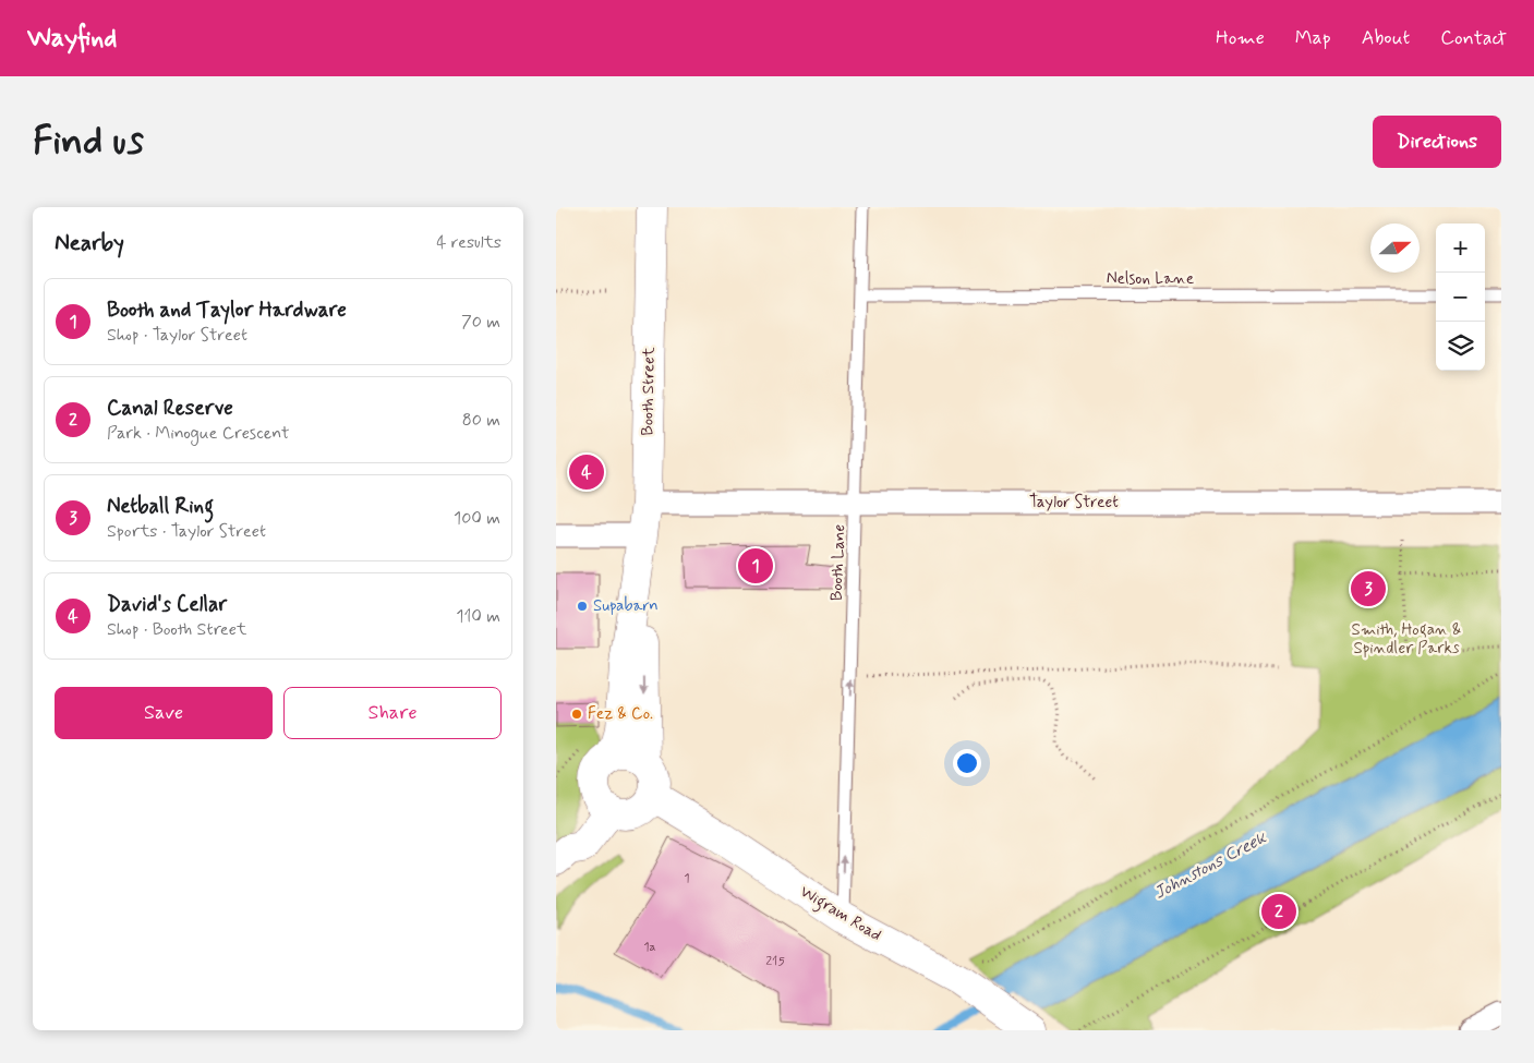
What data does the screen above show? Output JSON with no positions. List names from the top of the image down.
{
  "streets": {
    "main road": ["Booth Street", "Wigram Road"],
    "street": ["Taylor Street"],
    "lane": ["Nelson Lane", "Booth Lane"]
  },
  "crossings": [
    ["Nelson Lane", "Booth Lane"],
    ["Booth Street", "Taylor Street"],
    ["Booth Street", "Wigram Road"],
    ["Taylor Street", "Booth Lane"],
    ["Booth Lane", "Wigram Road"]
  ],
  "water": ["Johnstons Creek"],
  "parks": ["Smith, Hogan & Spindler Parks"],
  "places": ["Supabarn", "Fez & Co."],
  "house_numbers": ["1", "1a", "215"],
  "north": "right",
  "page": {
    "header": "Wayfind",
    "nav": [
      "Home",
      "Map",
      "About",
      "Contact"
    ],
    "buttons": [
      "Directions",
      ["Save", "Share"]
    ],
    "title": "Find us",
    "heading": ["Nearby", "4 results"],
    "map_buttons": ["+", "−"],
    "list": [
      {
        "mark": "1",
        "name": "Booth and Taylor Hardware",
        "note": "Shop · Taylor Street",
        "value": "70 m"
      },
      {
        "mark": "2",
        "name": "Canal Reserve",
        "note": "Park · Minogue Crescent",
        "value": "80 m"
      },
      {
        "mark": "3",
        "name": "Netball Ring",
        "note": "Sports · Taylor Street",
        "value": "100 m"
      },
      {
        "mark": "4",
        "name": "David's Cellar",
        "note": "Shop · Booth Street",
        "value": "110 m"
      }
    ],
    "pins": [
      "4",
      "1",
      "3",
      "2"
    ]
  }
}
